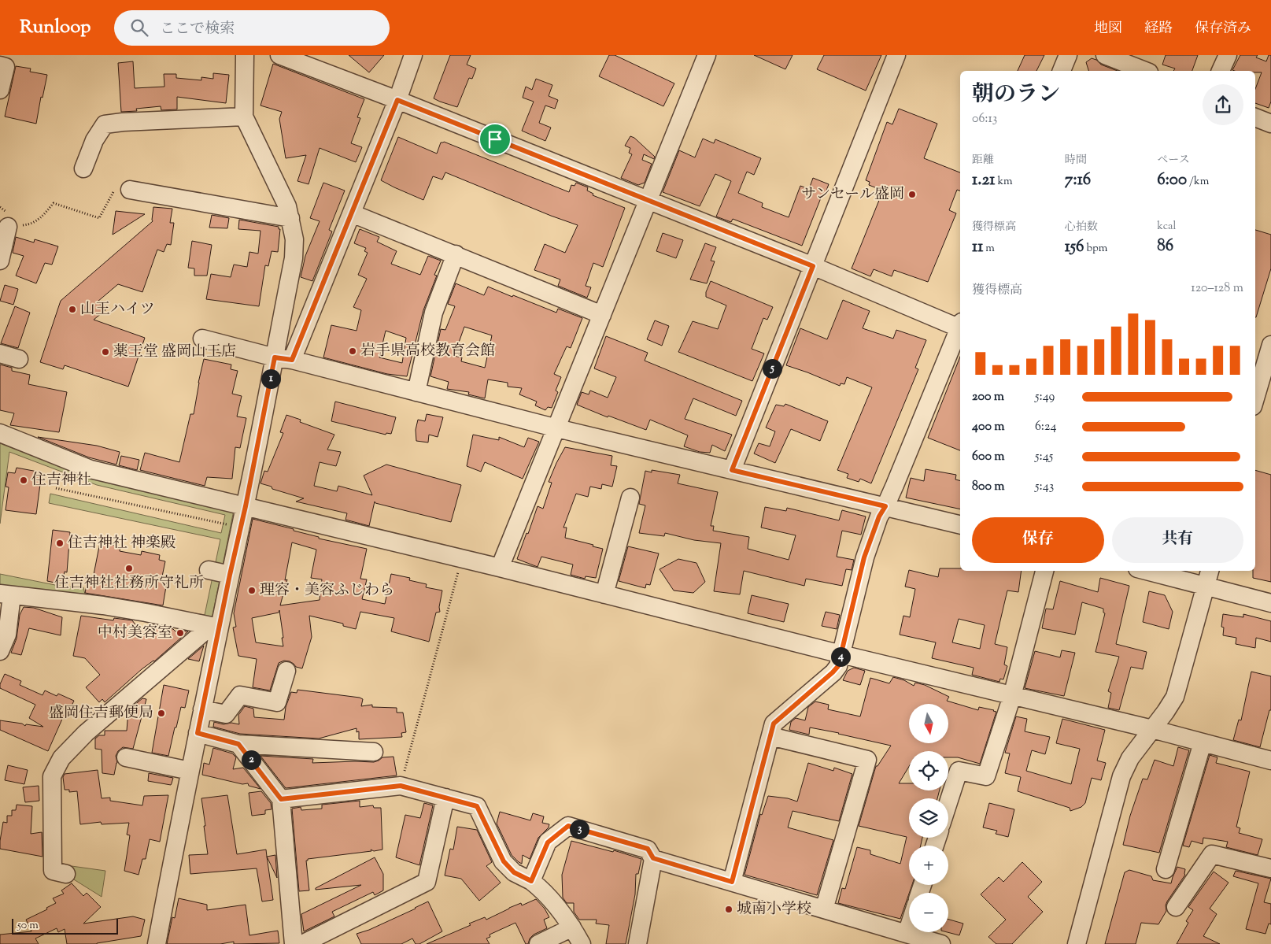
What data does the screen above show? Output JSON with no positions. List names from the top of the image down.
{
  "places": [
    "サンセール盛岡",
    "山王ハイツ",
    "岩手県高校教育会館",
    "薬王堂 盛岡山王店",
    "住吉神社",
    "住吉神社 神楽殿",
    "住吉神社社務所守礼所",
    "理容・美容ふじわら",
    "中村美容室",
    "盛岡住吉郵便局",
    "城南小学校"
  ],
  "scale_bar": "50 m",
  "north": "bottom",
  "page": {
    "header": "Runloop",
    "search": "ここで検索",
    "nav": ["地図", "経路", "保存済み"],
    "heading": ["朝のラン", "06:13"],
    "stats": [
      ["距離", "1.21 km"],
      ["時間", "7:16"],
      ["ペース", "6:00 /km"],
      ["獲得標高", "11 m"],
      ["心拍数", "156 bpm"],
      ["kcal", "86"]
    ],
    "chart": ["獲得標高", "120–128 m"],
    "pins": [
      "5",
      "1",
      "4",
      "2",
      "3"
    ],
    "list": [
      {
        "name": "200 m",
        "note": "5:49"
      },
      {
        "name": "400 m",
        "note": "6:24"
      },
      {
        "name": "600 m",
        "note": "5:45"
      },
      {
        "name": "800 m",
        "note": "5:43"
      }
    ],
    "buttons": ["保存", "共有"],
    "map_buttons": ["+", "−"],
    "scale": "50 m"
  }
}
